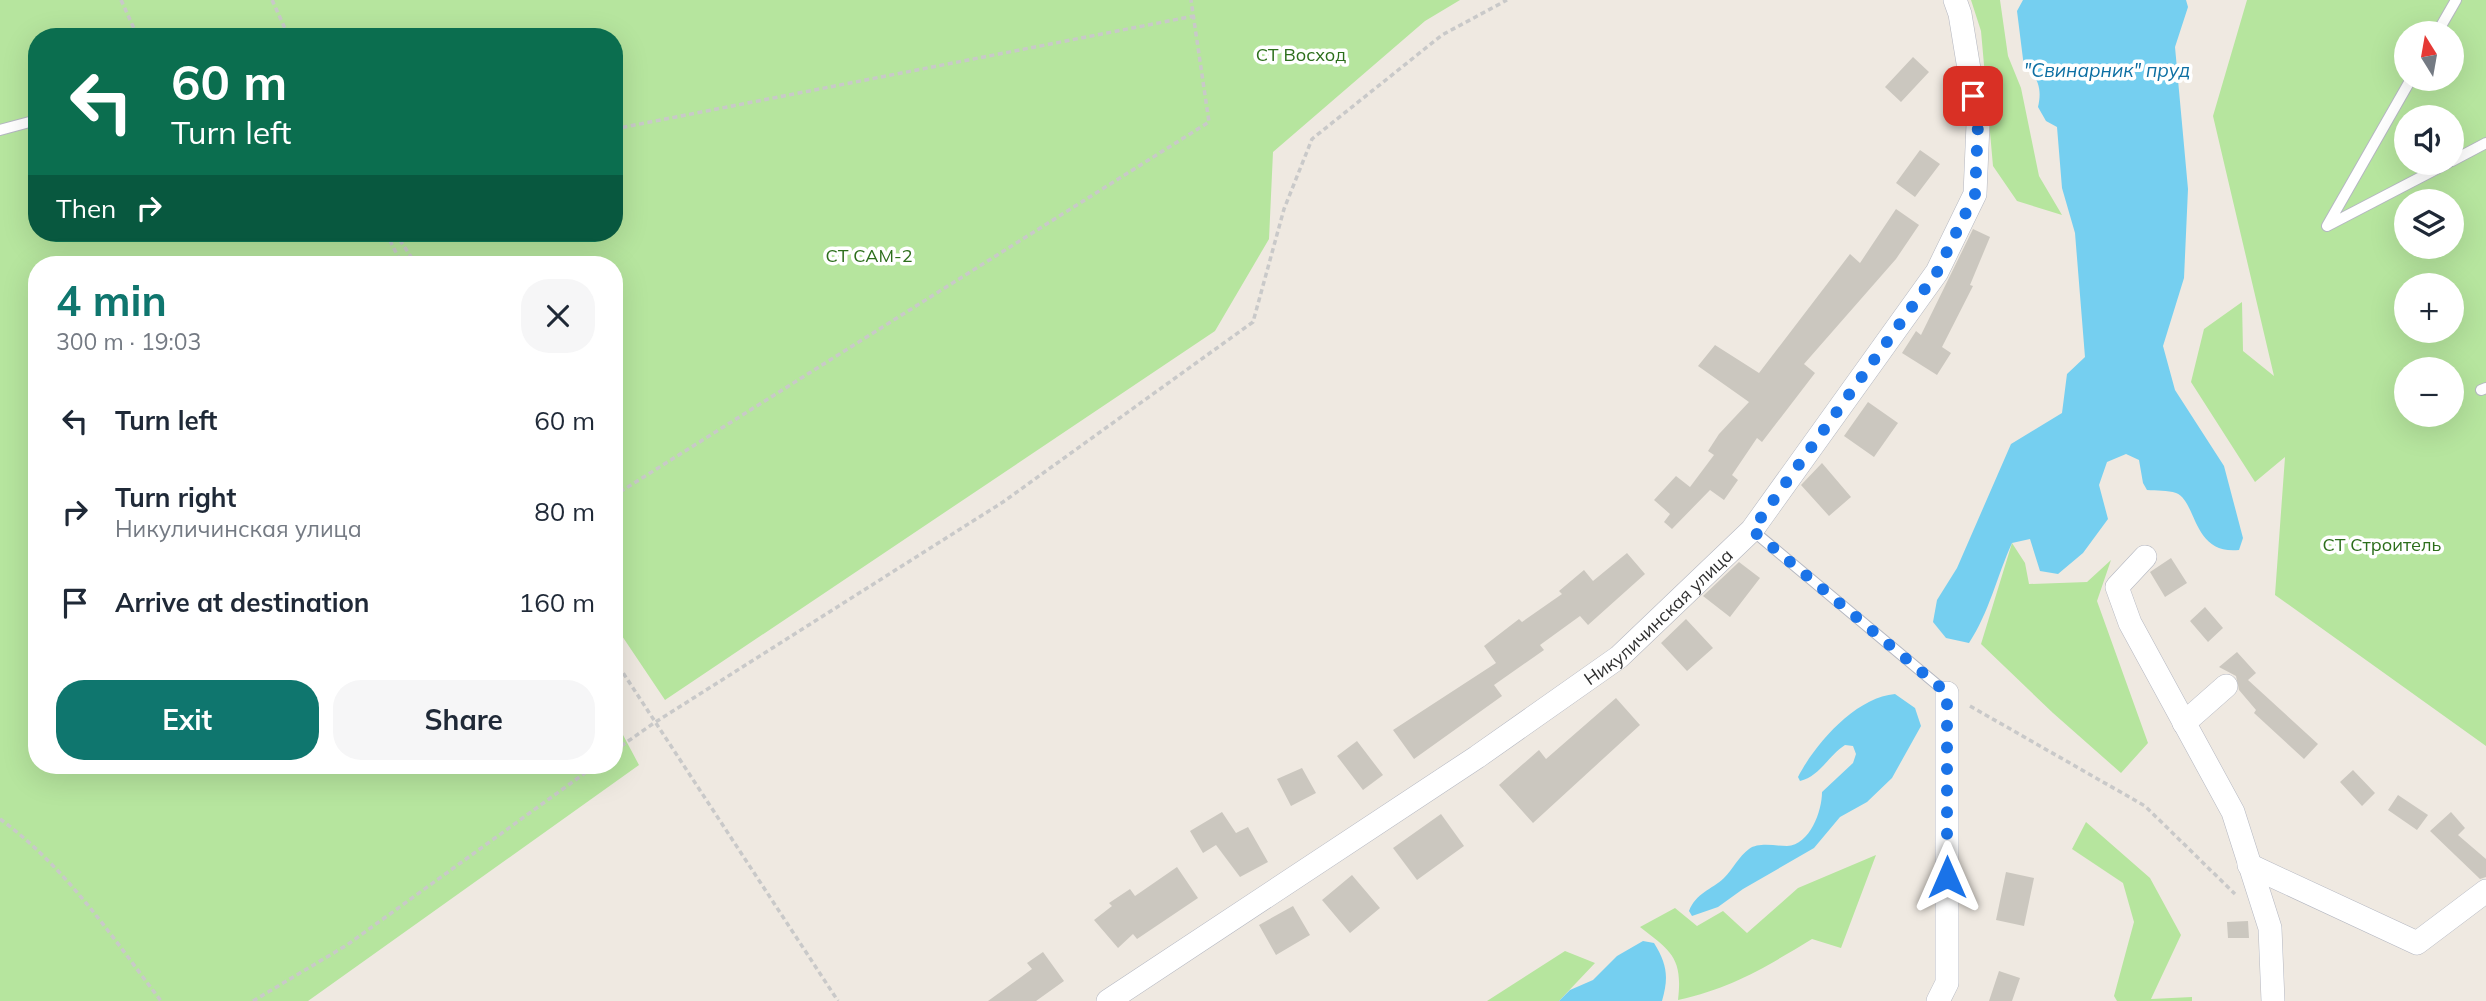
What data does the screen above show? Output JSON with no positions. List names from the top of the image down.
{
  "streets": {
    "street": ["Никуличинская улица"]
  },
  "water": ["\"Свинарник\" пруд"],
  "parks": ["СТ Восход", "СТ САМ-2", "СТ Строитель"],
  "north": "top",
  "page": {
    "map_buttons": ["+", "−"],
    "turn": ["60 m", "Turn left"],
    "then": "Then",
    "heading": ["4 min", "300 m · 19:03"],
    "list": [
      {
        "name": "Turn left",
        "value": "60 m"
      },
      {
        "name": "Turn right",
        "note": "Никуличинская улица",
        "value": "80 m"
      },
      {
        "name": "Arrive at destination",
        "value": "160 m"
      }
    ],
    "buttons": ["Exit", "Share"]
  }
}
